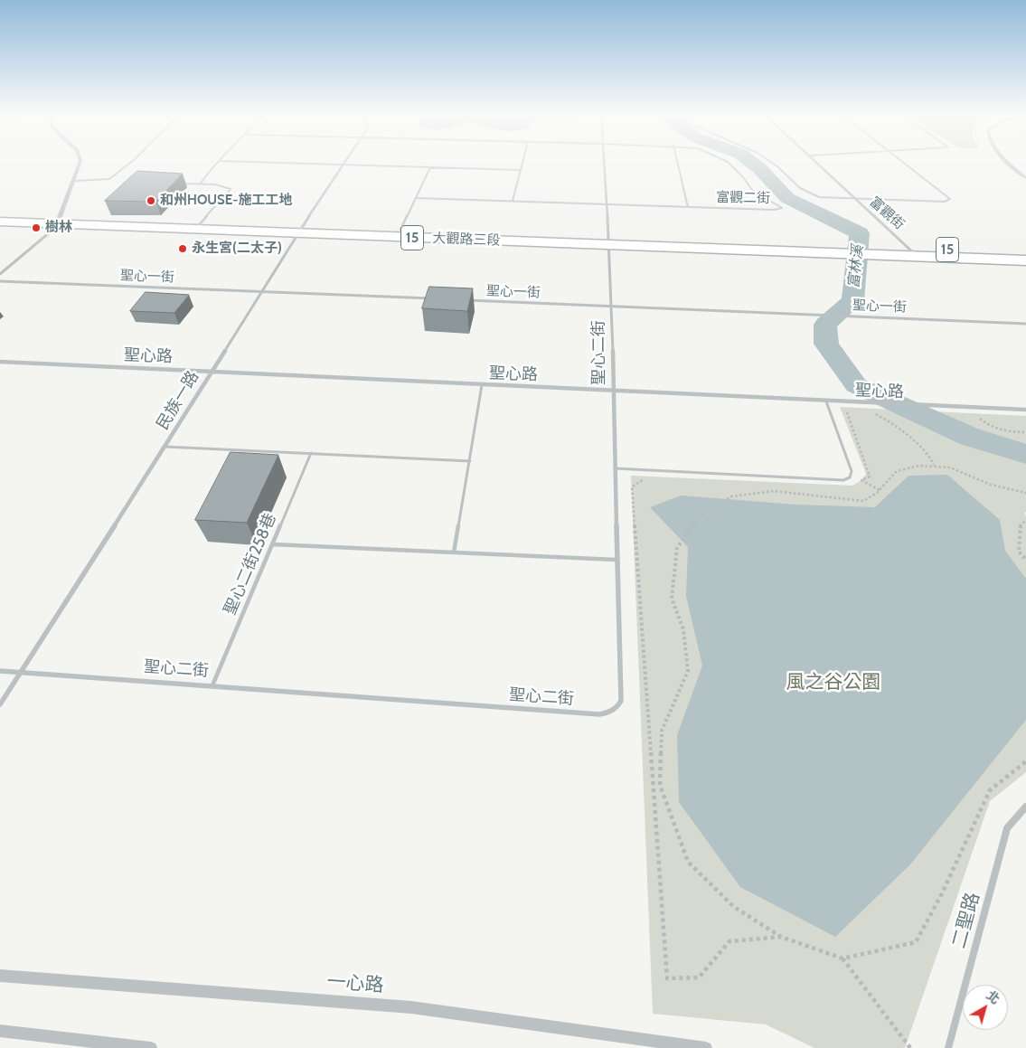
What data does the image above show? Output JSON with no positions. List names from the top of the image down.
{
  "streets": {
    "main road": ["15", "大觀路三段"],
    "street": [
      "富觀街",
      "聖心一街",
      "聖心二街",
      "聖心路",
      "民族一路",
      "二聖路",
      "一心路"
    ],
    "lane": ["富觀二街", "聖心二街258巷"]
  },
  "crossings": [
    ["富觀二街", "聖心二街"],
    ["富觀街", "15"],
    ["富觀街", "大觀路三段"],
    ["15", "大觀路三段"],
    ["大觀路三段", "聖心二街"],
    ["大觀路三段", "民族一路"],
    ["聖心一街", "聖心二街"],
    ["聖心一街", "民族一路"],
    ["聖心二街", "聖心路"],
    ["聖心二街", "民族一路"],
    ["聖心二街", "聖心二街258巷"],
    ["聖心路", "民族一路"]
  ],
  "water": ["富林溪"],
  "parks": ["風之谷公園"],
  "places": ["和州HOUSE-施工工地", "樹林", "永生宮(二太子)"],
  "north": "top right"
}
